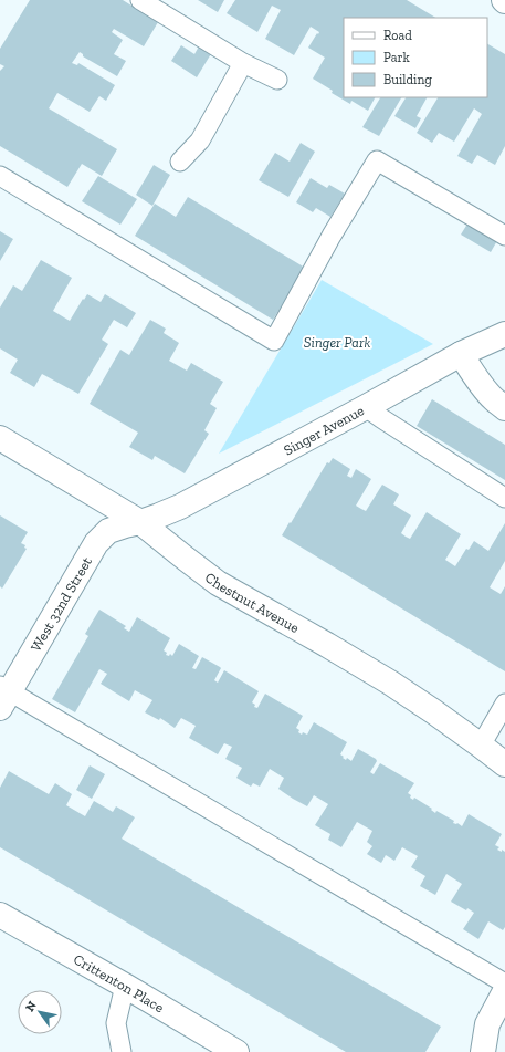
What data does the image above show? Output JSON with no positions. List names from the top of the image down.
{
  "streets": {
    "street": [
      "Singer Avenue",
      "Chestnut Avenue",
      "West 32nd Street",
      "Crittenton Place"
    ]
  },
  "crossings": [
    ["Singer Avenue", "Chestnut Avenue"],
    ["Singer Avenue", "West 32nd Street"],
    ["Chestnut Avenue", "West 32nd Street"]
  ],
  "parks": ["Singer Park"],
  "legend": ["Road", "Park", "Building"],
  "north": "top left"
}
